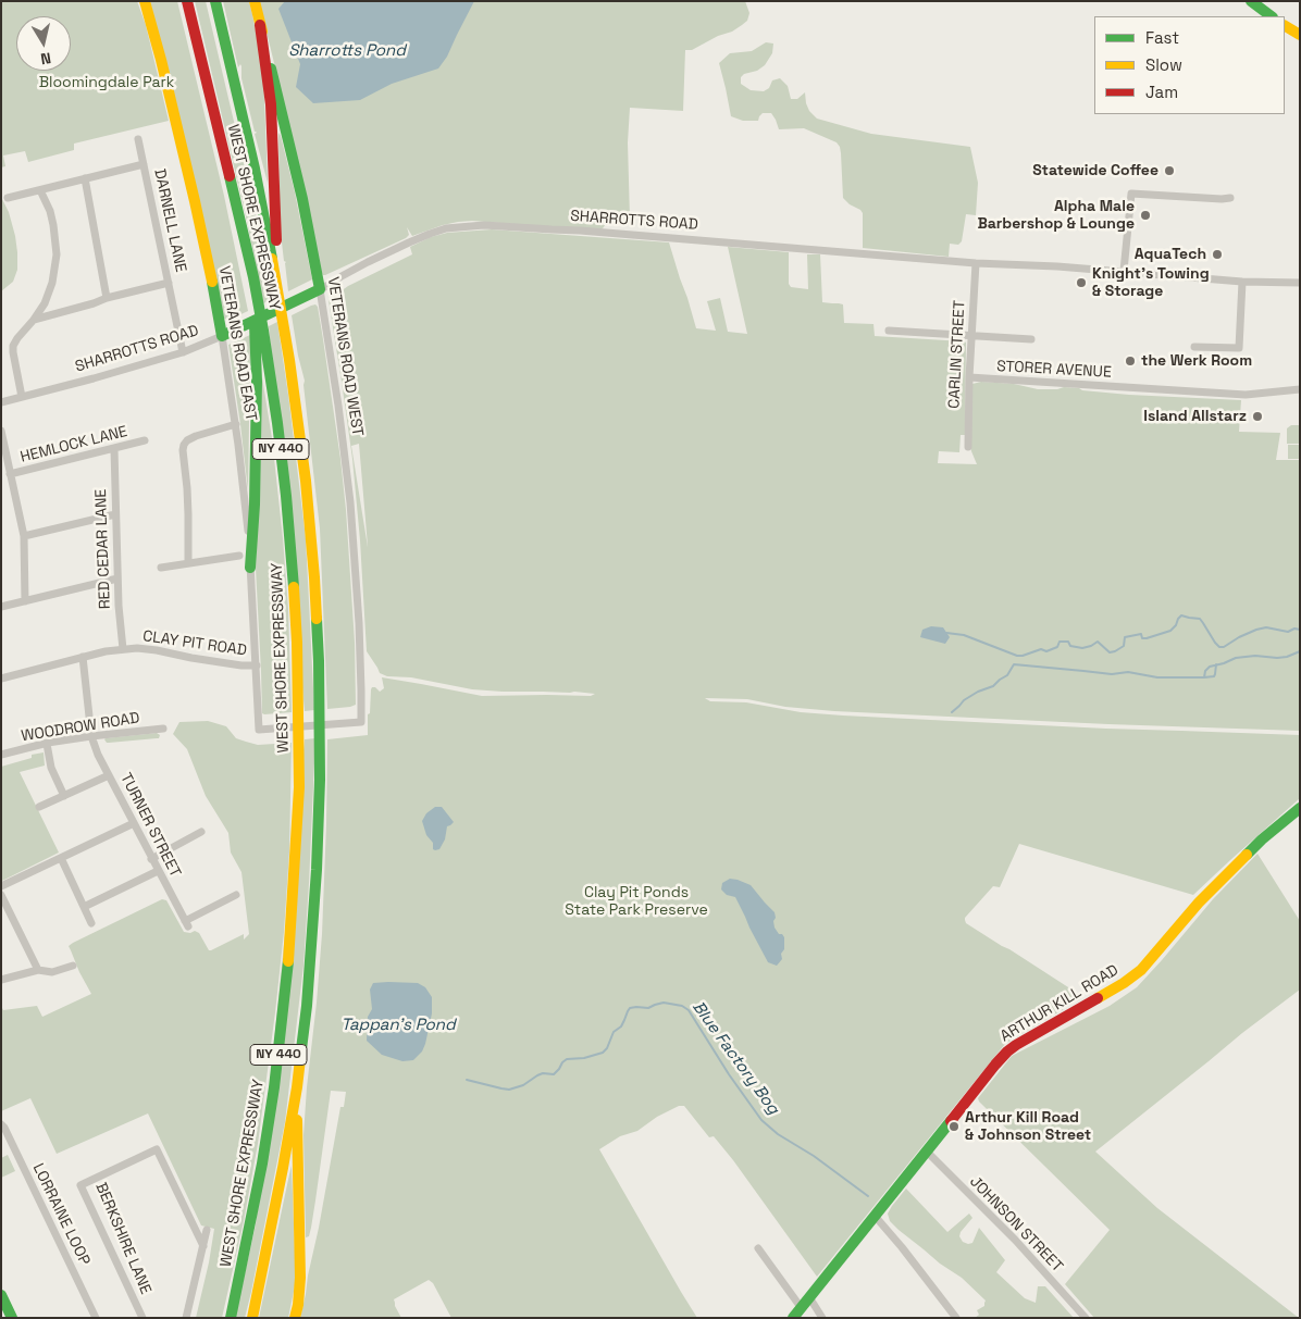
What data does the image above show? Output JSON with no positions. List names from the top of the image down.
{
  "streets": {
    "main road": [
      "WEST SHORE EXPRESSWAY",
      "SHARROTTS ROAD",
      "VETERANS ROAD EAST",
      "VETERANS ROAD WEST",
      "NY 440",
      "ARTHUR KILL ROAD"
    ],
    "street": [
      "DARNELL LANE",
      "CARLIN STREET",
      "STORER AVENUE",
      "HEMLOCK LANE",
      "RED CEDAR LANE",
      "CLAY PIT ROAD",
      "WOODROW ROAD",
      "TURNER STREET",
      "LORRAINE LOOP",
      "JOHNSON STREET",
      "BERKSHIRE LANE"
    ]
  },
  "crossings": [
    ["DARNELL LANE", "SHARROTTS ROAD"],
    ["SHARROTTS ROAD", "VETERANS ROAD EAST"],
    ["SHARROTTS ROAD", "CARLIN STREET"],
    ["SHARROTTS ROAD", "VETERANS ROAD WEST"],
    ["VETERANS ROAD EAST", "VETERANS ROAD WEST"],
    ["VETERANS ROAD EAST", "CLAY PIT ROAD"],
    ["CARLIN STREET", "STORER AVENUE"],
    ["HEMLOCK LANE", "RED CEDAR LANE"],
    ["RED CEDAR LANE", "CLAY PIT ROAD"],
    ["CLAY PIT ROAD", "TURNER STREET"],
    ["WOODROW ROAD", "TURNER STREET"],
    ["ARTHUR KILL ROAD", "JOHNSON STREET"]
  ],
  "water": ["Sharrotts Pond", "Tappan's Pond", "Blue Factory Bog"],
  "parks": ["Bloomingdale Park", "Clay Pit Ponds State Park Preserve"],
  "places": [
    "Statewide Coffee",
    "Alpha Male Barbershop & Lounge",
    "AquaTech",
    "Knight's Towing & Storage",
    "the Werk Room",
    "Island Allstarz",
    "Arthur Kill Road & Johnson Street"
  ],
  "legend": ["Fast", "Slow", "Jam"],
  "north": "bottom"
}
